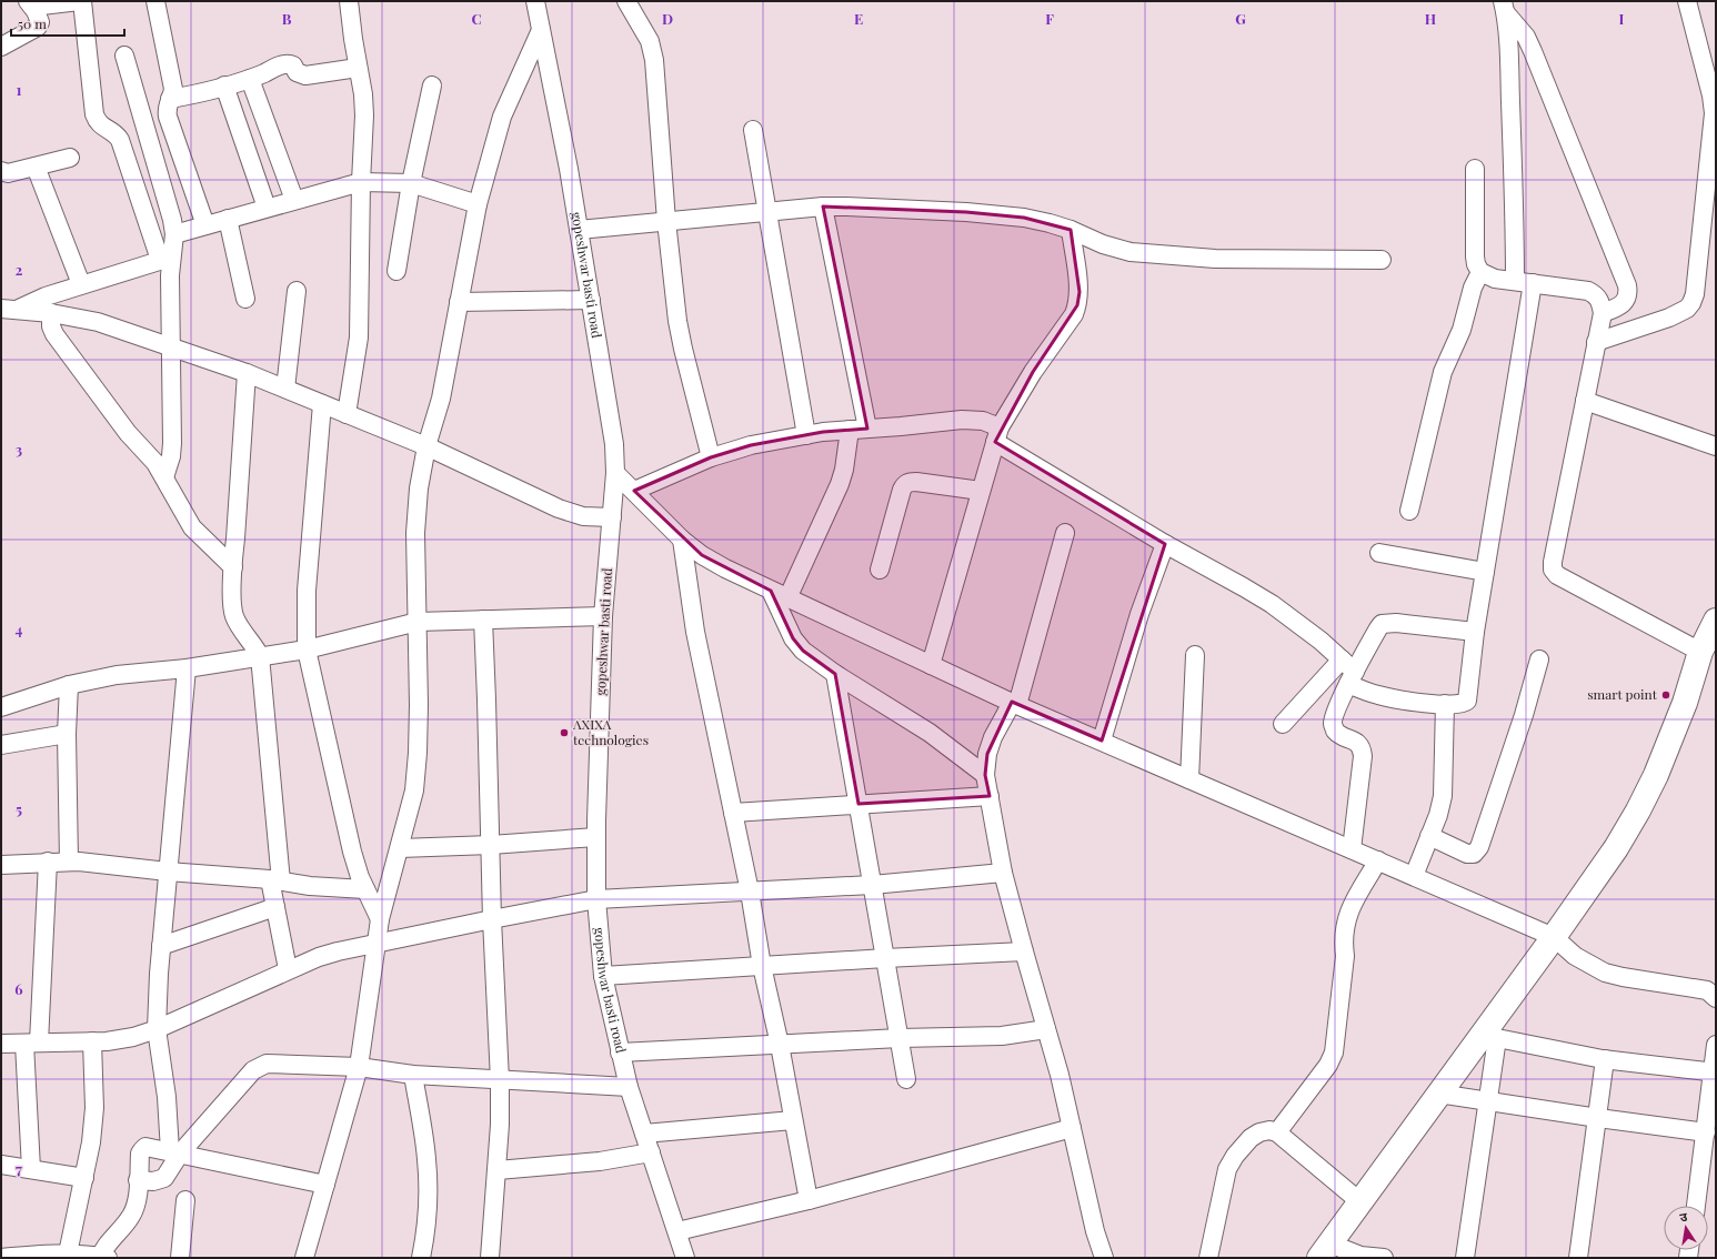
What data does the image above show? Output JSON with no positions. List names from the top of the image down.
{
  "streets": {
    "street": ["gopeshwar basti road"]
  },
  "places": ["smart point", "AXIXA technologies"],
  "scale_bar": "50 m",
  "north": "top",
  "grid": {
    "columns": [
      "B",
      "C",
      "D",
      "E",
      "F",
      "G",
      "H",
      "I"
    ],
    "rows": [
      "1",
      "2",
      "3",
      "4",
      "5",
      "6",
      "7"
    ]
  }
}
